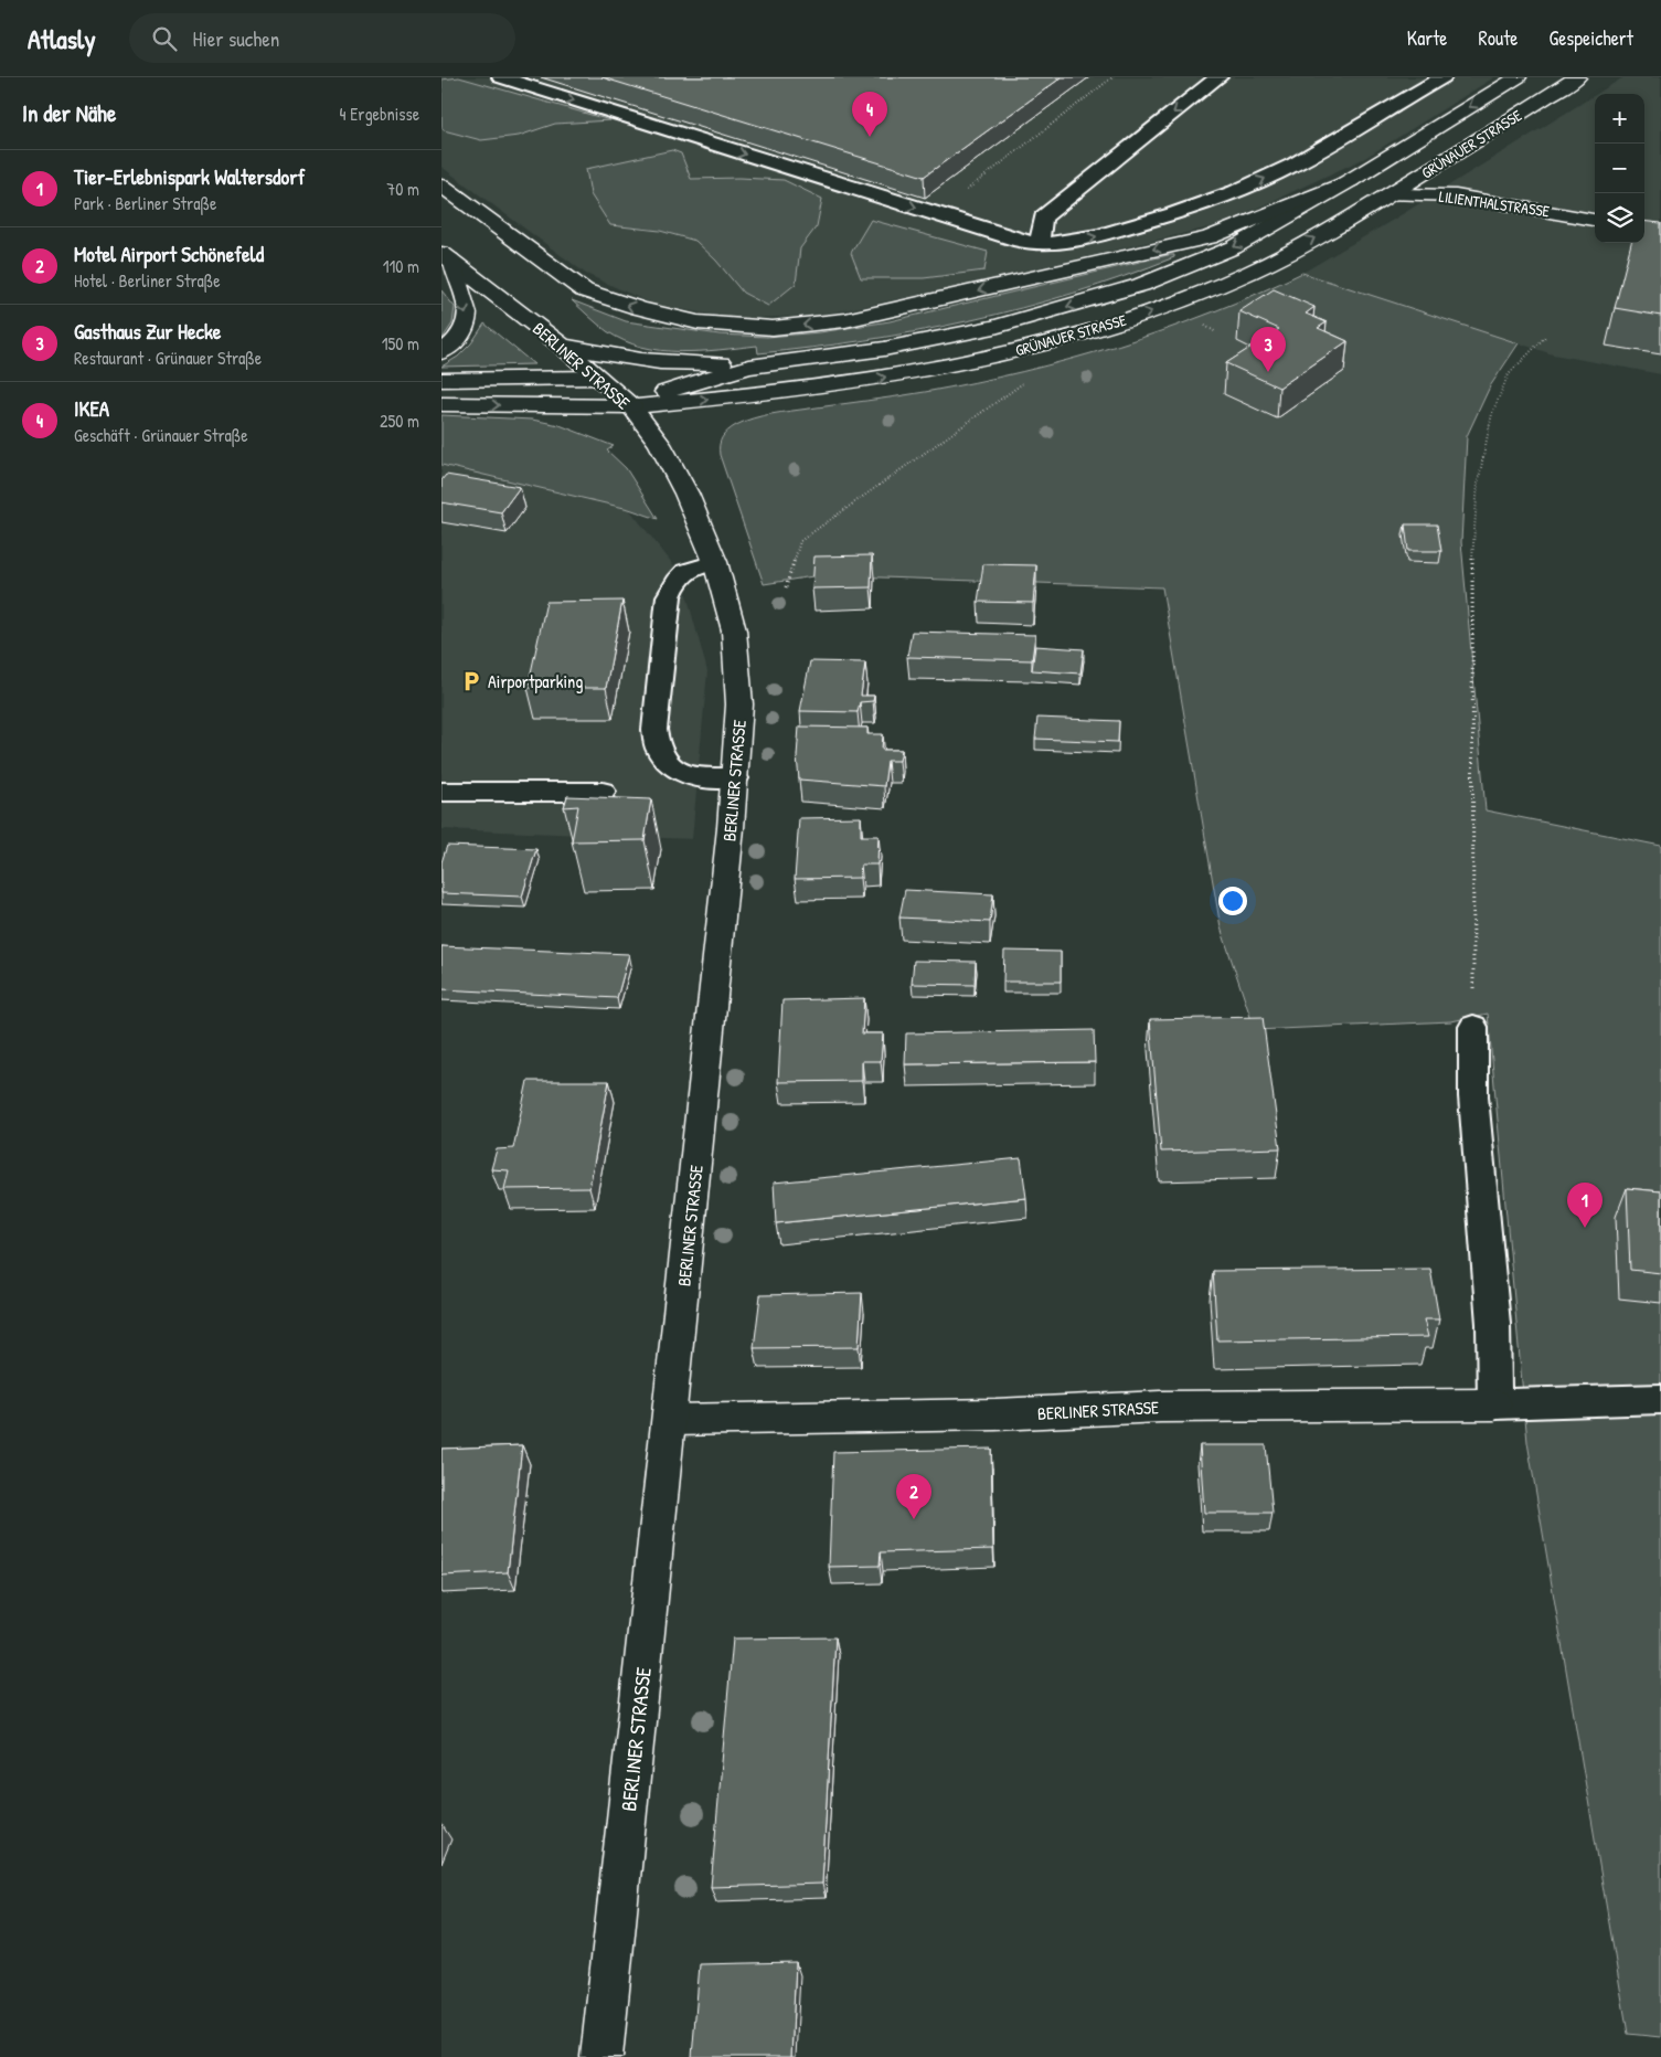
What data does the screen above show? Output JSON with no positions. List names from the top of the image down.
{
  "streets": {
    "main road": ["GRÜNAUER STRASSE", "LILIENTHALSTRASSE", "BERLINER STRASSE"]
  },
  "crossings": [
    ["GRÜNAUER STRASSE", "LILIENTHALSTRASSE"],
    ["GRÜNAUER STRASSE", "BERLINER STRASSE"]
  ],
  "places": {
    "parking": ["Airportparking"]
  },
  "page": {
    "header": "Atlasly",
    "search": "Hier suchen",
    "nav": ["Karte", "Route", "Gespeichert"],
    "heading": ["In der Nähe", "4 Ergebnisse"],
    "pins": [
      "4",
      "3",
      "1",
      "2"
    ],
    "map_buttons": ["+", "−"],
    "list": [
      {
        "mark": "1",
        "name": "Tier-Erlebnispark Waltersdorf",
        "note": "Park · Berliner Straße",
        "value": "70 m"
      },
      {
        "mark": "2",
        "name": "Motel Airport Schönefeld",
        "note": "Hotel · Berliner Straße",
        "value": "110 m"
      },
      {
        "mark": "3",
        "name": "Gasthaus Zur Hecke",
        "note": "Restaurant · Grünauer Straße",
        "value": "150 m"
      },
      {
        "mark": "4",
        "name": "IKEA",
        "note": "Geschäft · Grünauer Straße",
        "value": "250 m"
      }
    ]
  }
}
